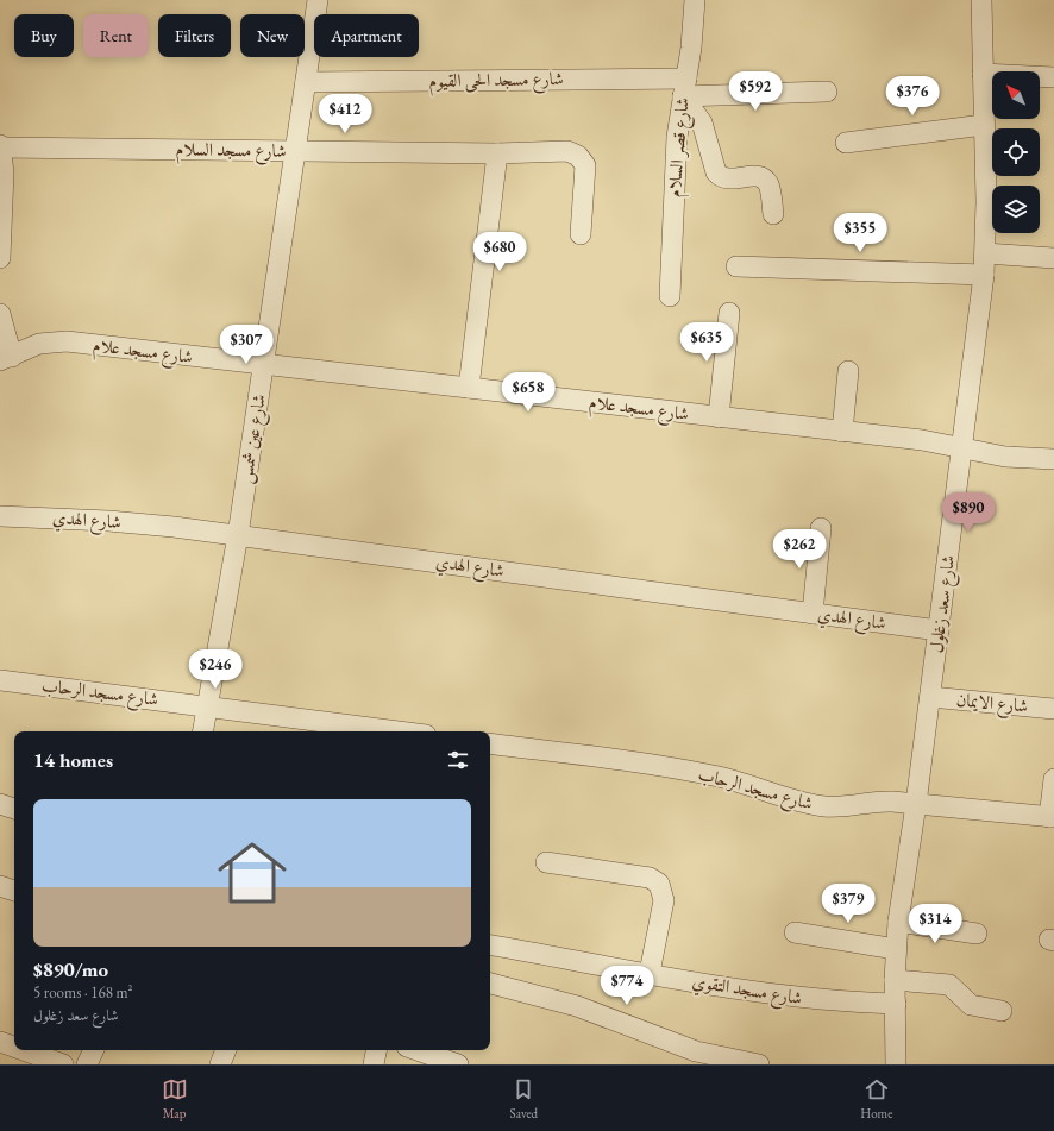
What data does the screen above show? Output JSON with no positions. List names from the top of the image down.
{
  "streets": {
    "street": [
      "شارع مسجد الحى القيوم",
      "شارع قصر السلام",
      "شارع مسجد السلام",
      "شارع مسجد علام",
      "شارع عين شمس",
      "شارع الهدي",
      "شارع سعد زغلول",
      "شارع مسجد الرحاب",
      "شارع الايمان",
      "شارع مسجد التقوي"
    ]
  },
  "crossings": [
    ["شارع مسجد الحى القيوم", "شارع قصر السلام"],
    ["شارع مسجد الحى القيوم", "شارع عين شمس"],
    ["شارع مسجد السلام", "شارع عين شمس"],
    ["شارع مسجد علام", "شارع عين شمس"],
    ["شارع مسجد علام", "شارع سعد زغلول"],
    ["شارع عين شمس", "شارع الهدي"],
    ["شارع عين شمس", "شارع مسجد الرحاب"],
    ["شارع الهدي", "شارع سعد زغلول"],
    ["شارع سعد زغلول", "شارع مسجد الرحاب"],
    ["شارع سعد زغلول", "شارع الايمان"],
    ["شارع سعد زغلول", "شارع مسجد التقوي"]
  ],
  "north": "top left",
  "page": {
    "chip": [
      "Buy",
      "Rent",
      "Filters",
      "New",
      "Apartment"
    ],
    "price": [
      "$592",
      "$376",
      "$412",
      "$355",
      "$680",
      "$635",
      "$307",
      "$658",
      "$890",
      "$262",
      "$246",
      "$379",
      "$314",
      "$774"
    ],
    "heading": "14 homes",
    "list": [
      {
        "name": "$890/mo",
        "note": "5 rooms · 168 m² · شارع سعد زغلول"
      }
    ],
    "tabs": ["Map", "Saved", "Home"]
  }
}
